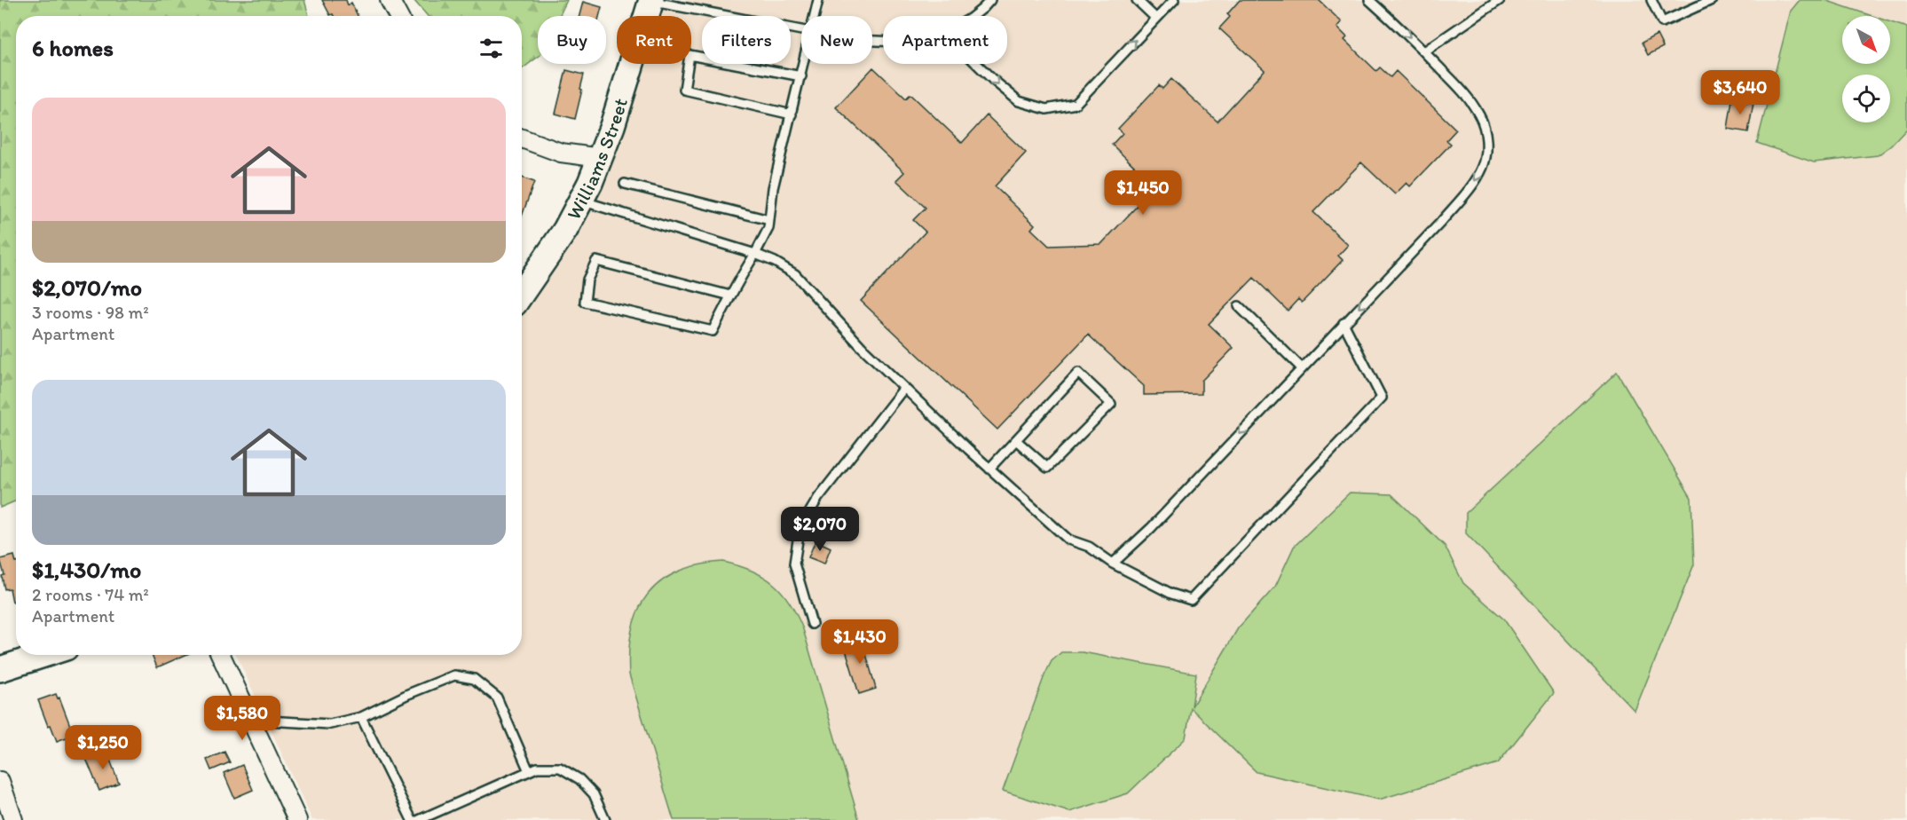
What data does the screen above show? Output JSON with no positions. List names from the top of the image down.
{
  "streets": {
    "street": ["Williams Street"]
  },
  "north": "bottom right",
  "page": {
    "chip": [
      "Buy",
      "Rent",
      "Filters",
      "New",
      "Apartment"
    ],
    "heading": "6 homes",
    "price": [
      "$3,640",
      "$1,450",
      "$2,070",
      "$1,430",
      "$1,580",
      "$1,250"
    ],
    "list": [
      {
        "name": "$2,070/mo",
        "note": "3 rooms · 98 m² · Apartment"
      },
      {
        "name": "$1,430/mo",
        "note": "2 rooms · 74 m² · Apartment"
      }
    ]
  }
}
